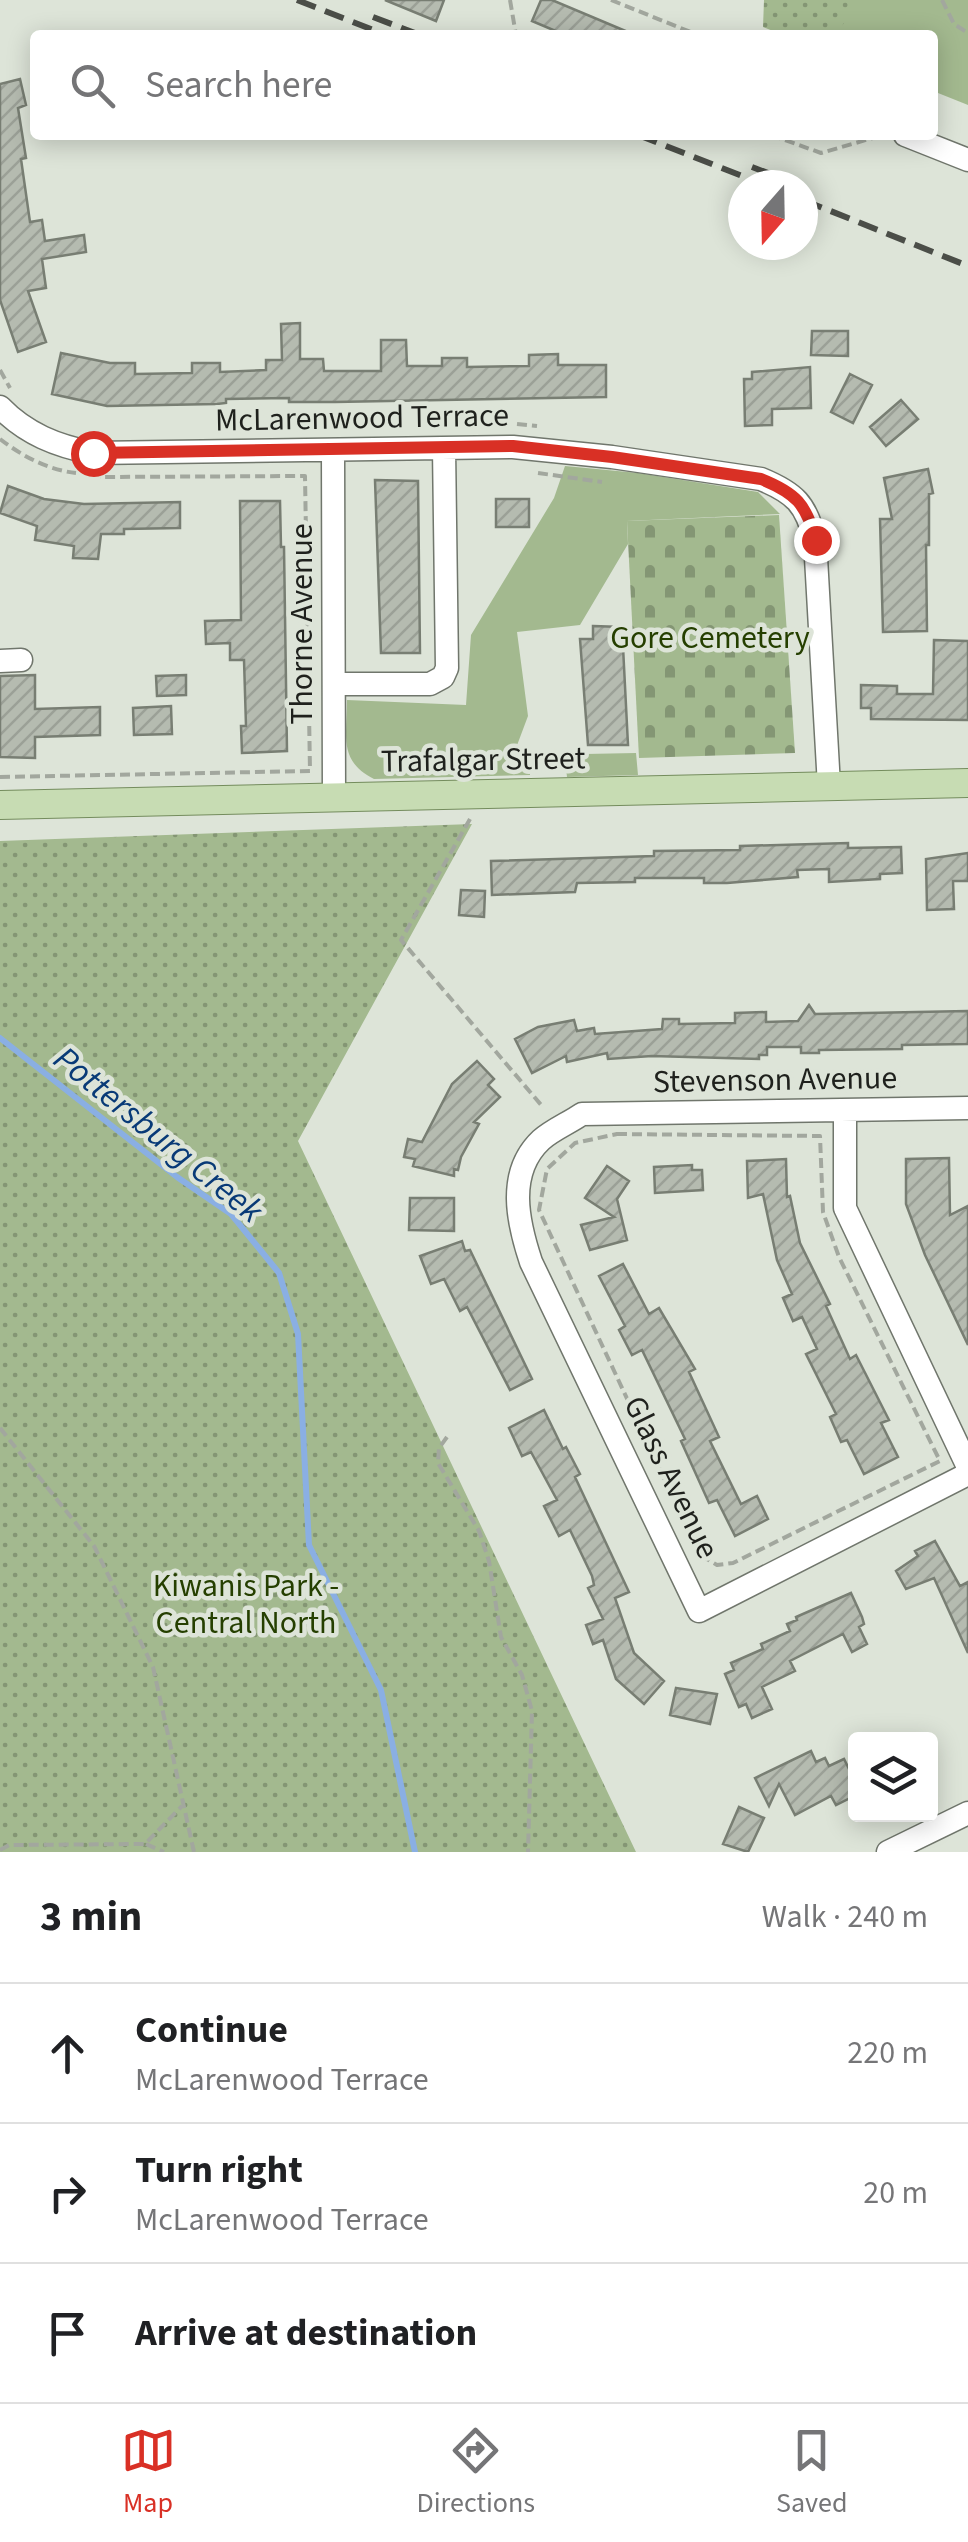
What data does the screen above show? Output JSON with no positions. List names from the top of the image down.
{
  "streets": {
    "main road": ["Trafalgar Street"],
    "street": [
      "McLarenwood Terrace",
      "Thorne Avenue",
      "Stevenson Avenue",
      "Glass Avenue"
    ]
  },
  "crossings": [
    ["McLarenwood Terrace", "Thorne Avenue"],
    ["McLarenwood Terrace", "Trafalgar Street"],
    ["Thorne Avenue", "Trafalgar Street"],
    ["Stevenson Avenue", "Glass Avenue"]
  ],
  "water": ["Pottersburg Creek"],
  "parks": ["Gore Cemetery", "Kiwanis Park - Central North"],
  "north": "bottom",
  "page": {
    "search": "Search here",
    "heading": ["3 min", "Walk · 240 m"],
    "list": [
      ["Continue", "McLarenwood Terrace", "220 m"],
      ["Turn right", "McLarenwood Terrace", "20 m"],
      "Arrive at destination"
    ],
    "nav": ["Map", "Directions", "Saved"]
  }
}
